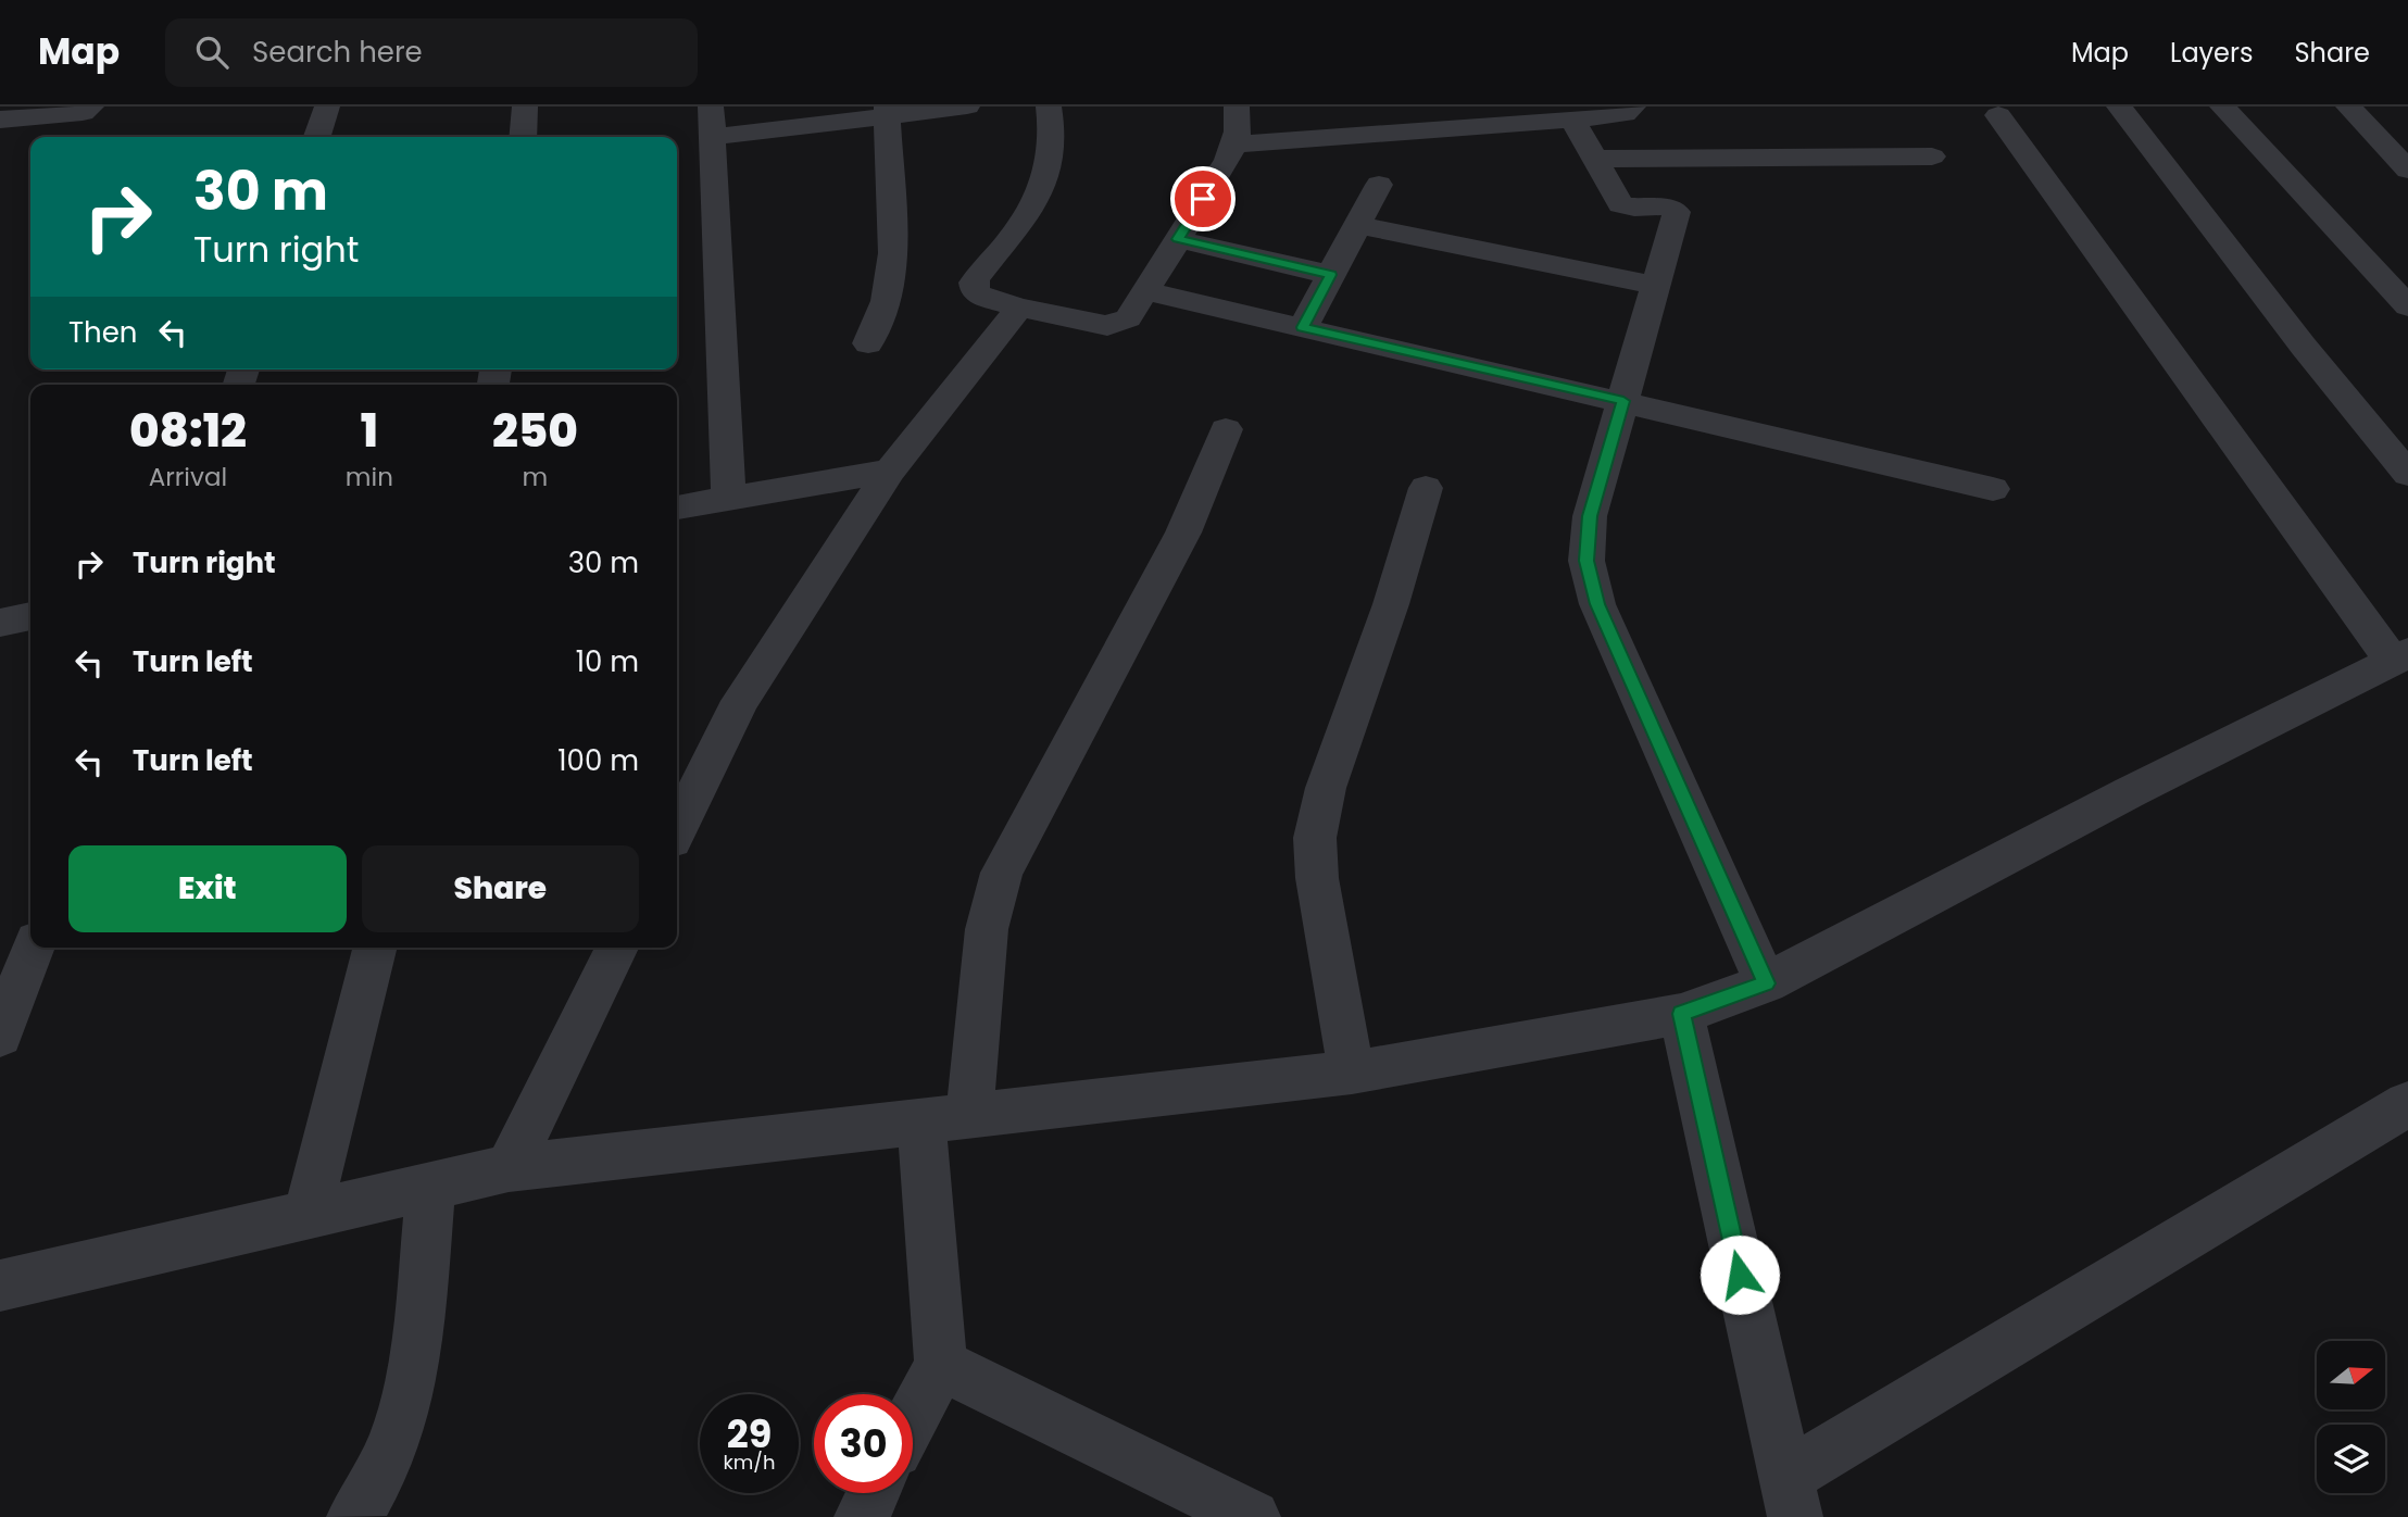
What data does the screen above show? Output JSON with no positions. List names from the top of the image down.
{
  "north": "right",
  "page": {
    "header": "Map",
    "search": "Search here",
    "nav": ["Map", "Layers", "Share"],
    "turn": ["30 m", "Turn right"],
    "then": "Then",
    "eta": [
      "08:12",
      "Arrival",
      "1",
      "min",
      "250",
      "m"
    ],
    "list": [
      {
        "name": "Turn right",
        "value": "30 m"
      },
      {
        "name": "Turn left",
        "value": "10 m"
      },
      {
        "name": "Turn left",
        "value": "100 m"
      }
    ],
    "buttons": ["Exit", "Share"],
    "speed": "29 km/h",
    "limit": "30"
  }
}
